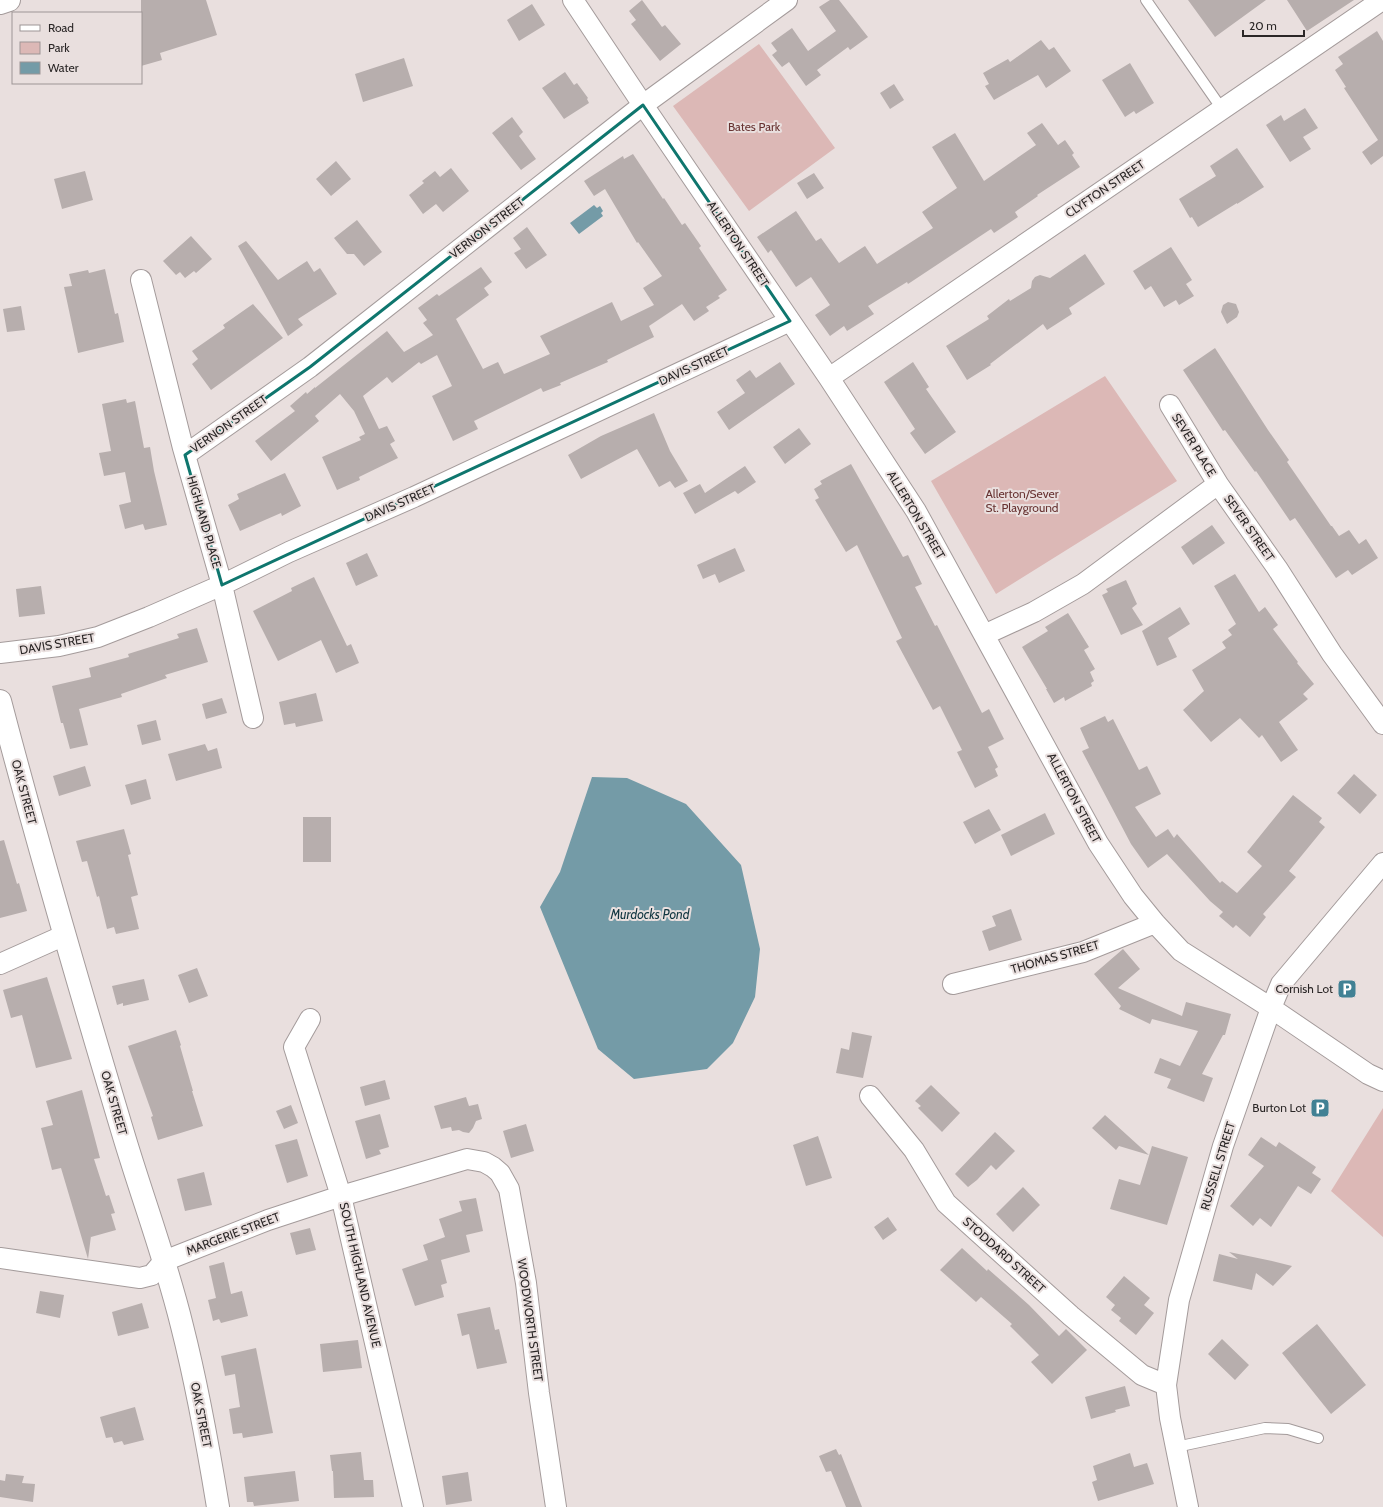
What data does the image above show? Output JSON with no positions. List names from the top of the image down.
{
  "streets": {
    "main road": ["OAK STREET"],
    "street": [
      "CLYFTON STREET",
      "VERNON STREET",
      "ALLERTON STREET",
      "DAVIS STREET",
      "SEVER PLACE",
      "HIGHLAND PLACE",
      "SEVER STREET",
      "THOMAS STREET",
      "RUSSELL STREET",
      "MARGERIE STREET",
      "STODDARD STREET",
      "SOUTH HIGHLAND AVENUE",
      "WOODWORTH STREET"
    ]
  },
  "crossings": [
    ["CLYFTON STREET", "ALLERTON STREET"],
    ["VERNON STREET", "ALLERTON STREET"],
    ["VERNON STREET", "HIGHLAND PLACE"],
    ["ALLERTON STREET", "DAVIS STREET"],
    ["ALLERTON STREET", "SEVER STREET"],
    ["ALLERTON STREET", "THOMAS STREET"],
    ["ALLERTON STREET", "RUSSELL STREET"],
    ["DAVIS STREET", "HIGHLAND PLACE"],
    ["SEVER PLACE", "SEVER STREET"],
    ["OAK STREET", "MARGERIE STREET"],
    ["RUSSELL STREET", "STODDARD STREET"],
    ["MARGERIE STREET", "SOUTH HIGHLAND AVENUE"],
    ["MARGERIE STREET", "WOODWORTH STREET"]
  ],
  "water": ["Murdocks Pond"],
  "parks": ["Bates Park", "Allerton/Sever St. Playground"],
  "places": {
    "parking": ["Cornish Lot", "Burton Lot"]
  },
  "legend": ["Road", "Park", "Water"],
  "scale_bar": "20 m"
}
